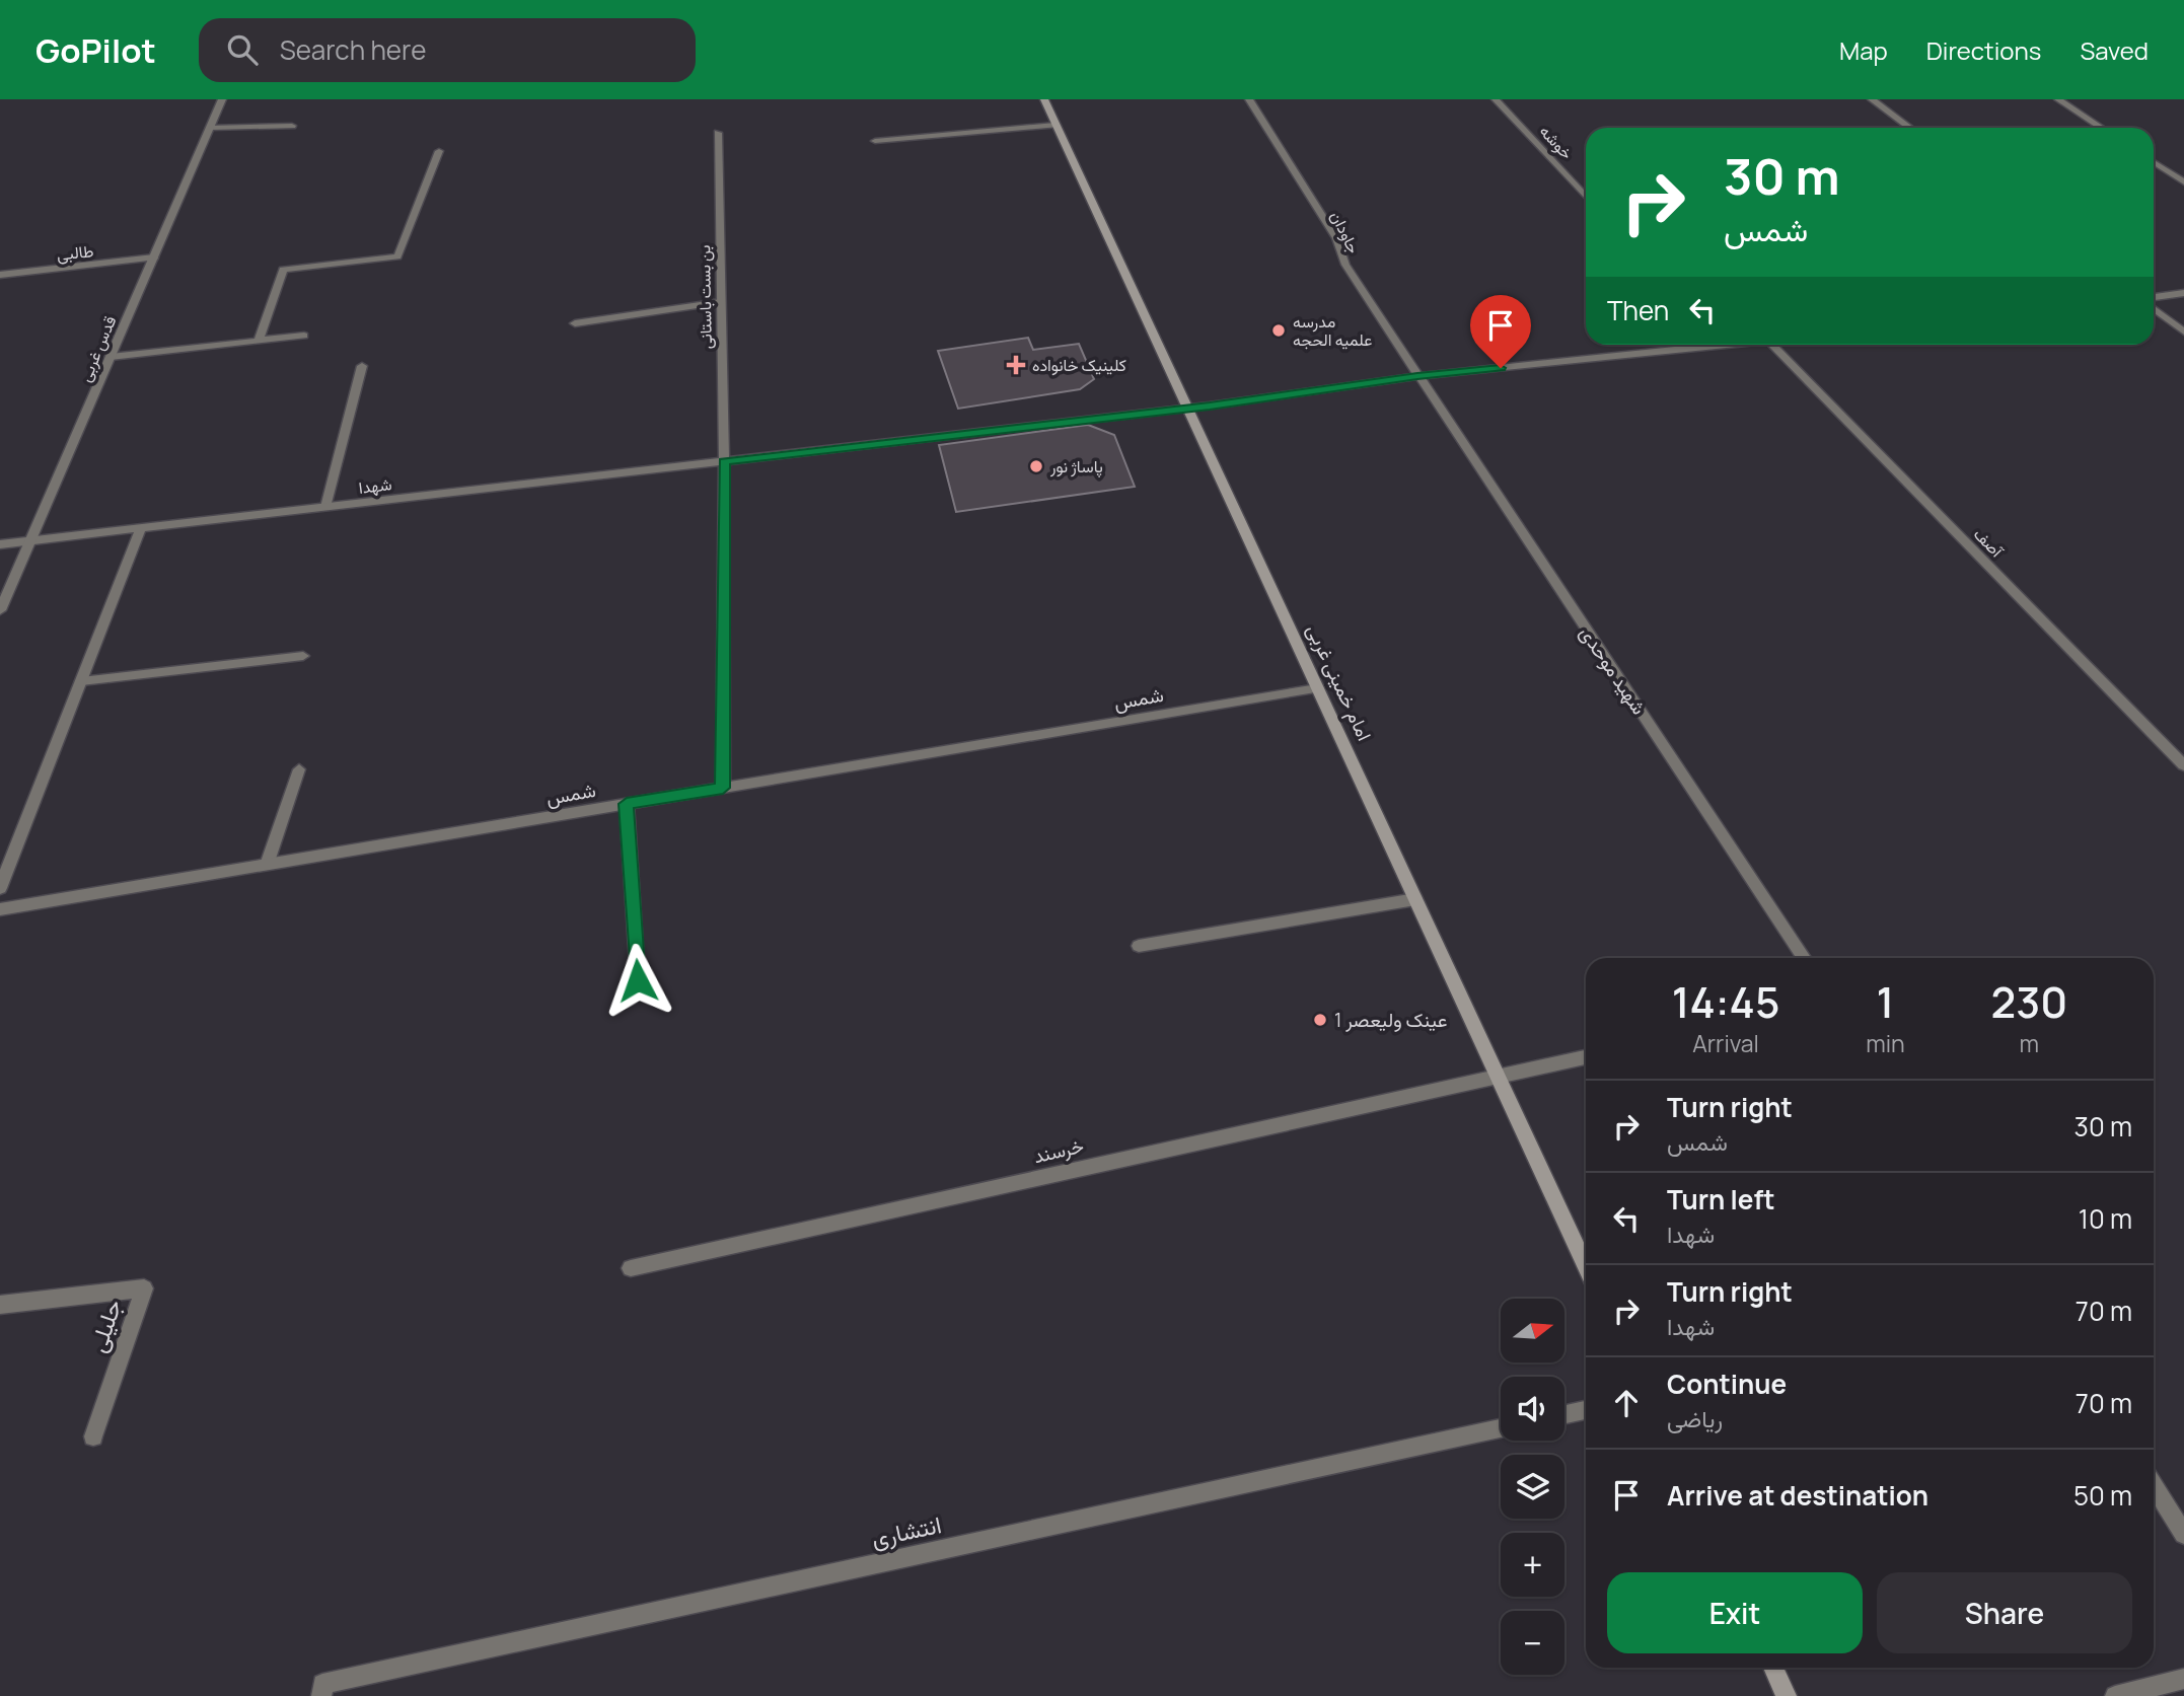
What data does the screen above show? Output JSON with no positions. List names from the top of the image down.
{
  "streets": {
    "main road": ["امام خمینی غربی"],
    "street": [
      "خوشه",
      "جاودان",
      "طالبی",
      "بن بست باستانی",
      "قدس غربی",
      "شهدا",
      "آصف",
      "شهید موحدی",
      "شمس",
      "خرسند",
      "جلیلی",
      "انتشاری"
    ]
  },
  "crossings": [
    ["جاودان", "شهدا"],
    ["جاودان", "شهید موحدی"],
    ["طالبی", "قدس غربی"],
    ["بن بست باستانی", "شهدا"],
    ["قدس غربی", "شهدا"],
    ["شهدا", "شهید موحدی"],
    ["شهدا", "امام خمینی غربی"],
    ["امام خمینی غربی", "شمس"],
    ["امام خمینی غربی", "خرسند"]
  ],
  "places": {
    "other": ["مدرسه علمیه الحجه", "پاساژ نور", "عینک ولیعصر 1"],
    "health": ["کلینیک خانواده"]
  },
  "north": "right",
  "page": {
    "header": "GoPilot",
    "search": "Search here",
    "nav": ["Map", "Directions", "Saved"],
    "turn": ["30 m", "شمس"],
    "then": "Then",
    "eta": [
      "14:45",
      "Arrival",
      "1",
      "min",
      "230",
      "m"
    ],
    "list": [
      {
        "name": "Turn right",
        "note": "شمس",
        "value": "30 m"
      },
      {
        "name": "Turn left",
        "note": "شهدا",
        "value": "10 m"
      },
      {
        "name": "Turn right",
        "note": "شهدا",
        "value": "70 m"
      },
      {
        "name": "Continue",
        "note": "ریاضی",
        "value": "70 m"
      },
      {
        "name": "Arrive at destination",
        "value": "50 m"
      }
    ],
    "map_buttons": ["+", "−"],
    "buttons": ["Exit", "Share"]
  }
}
